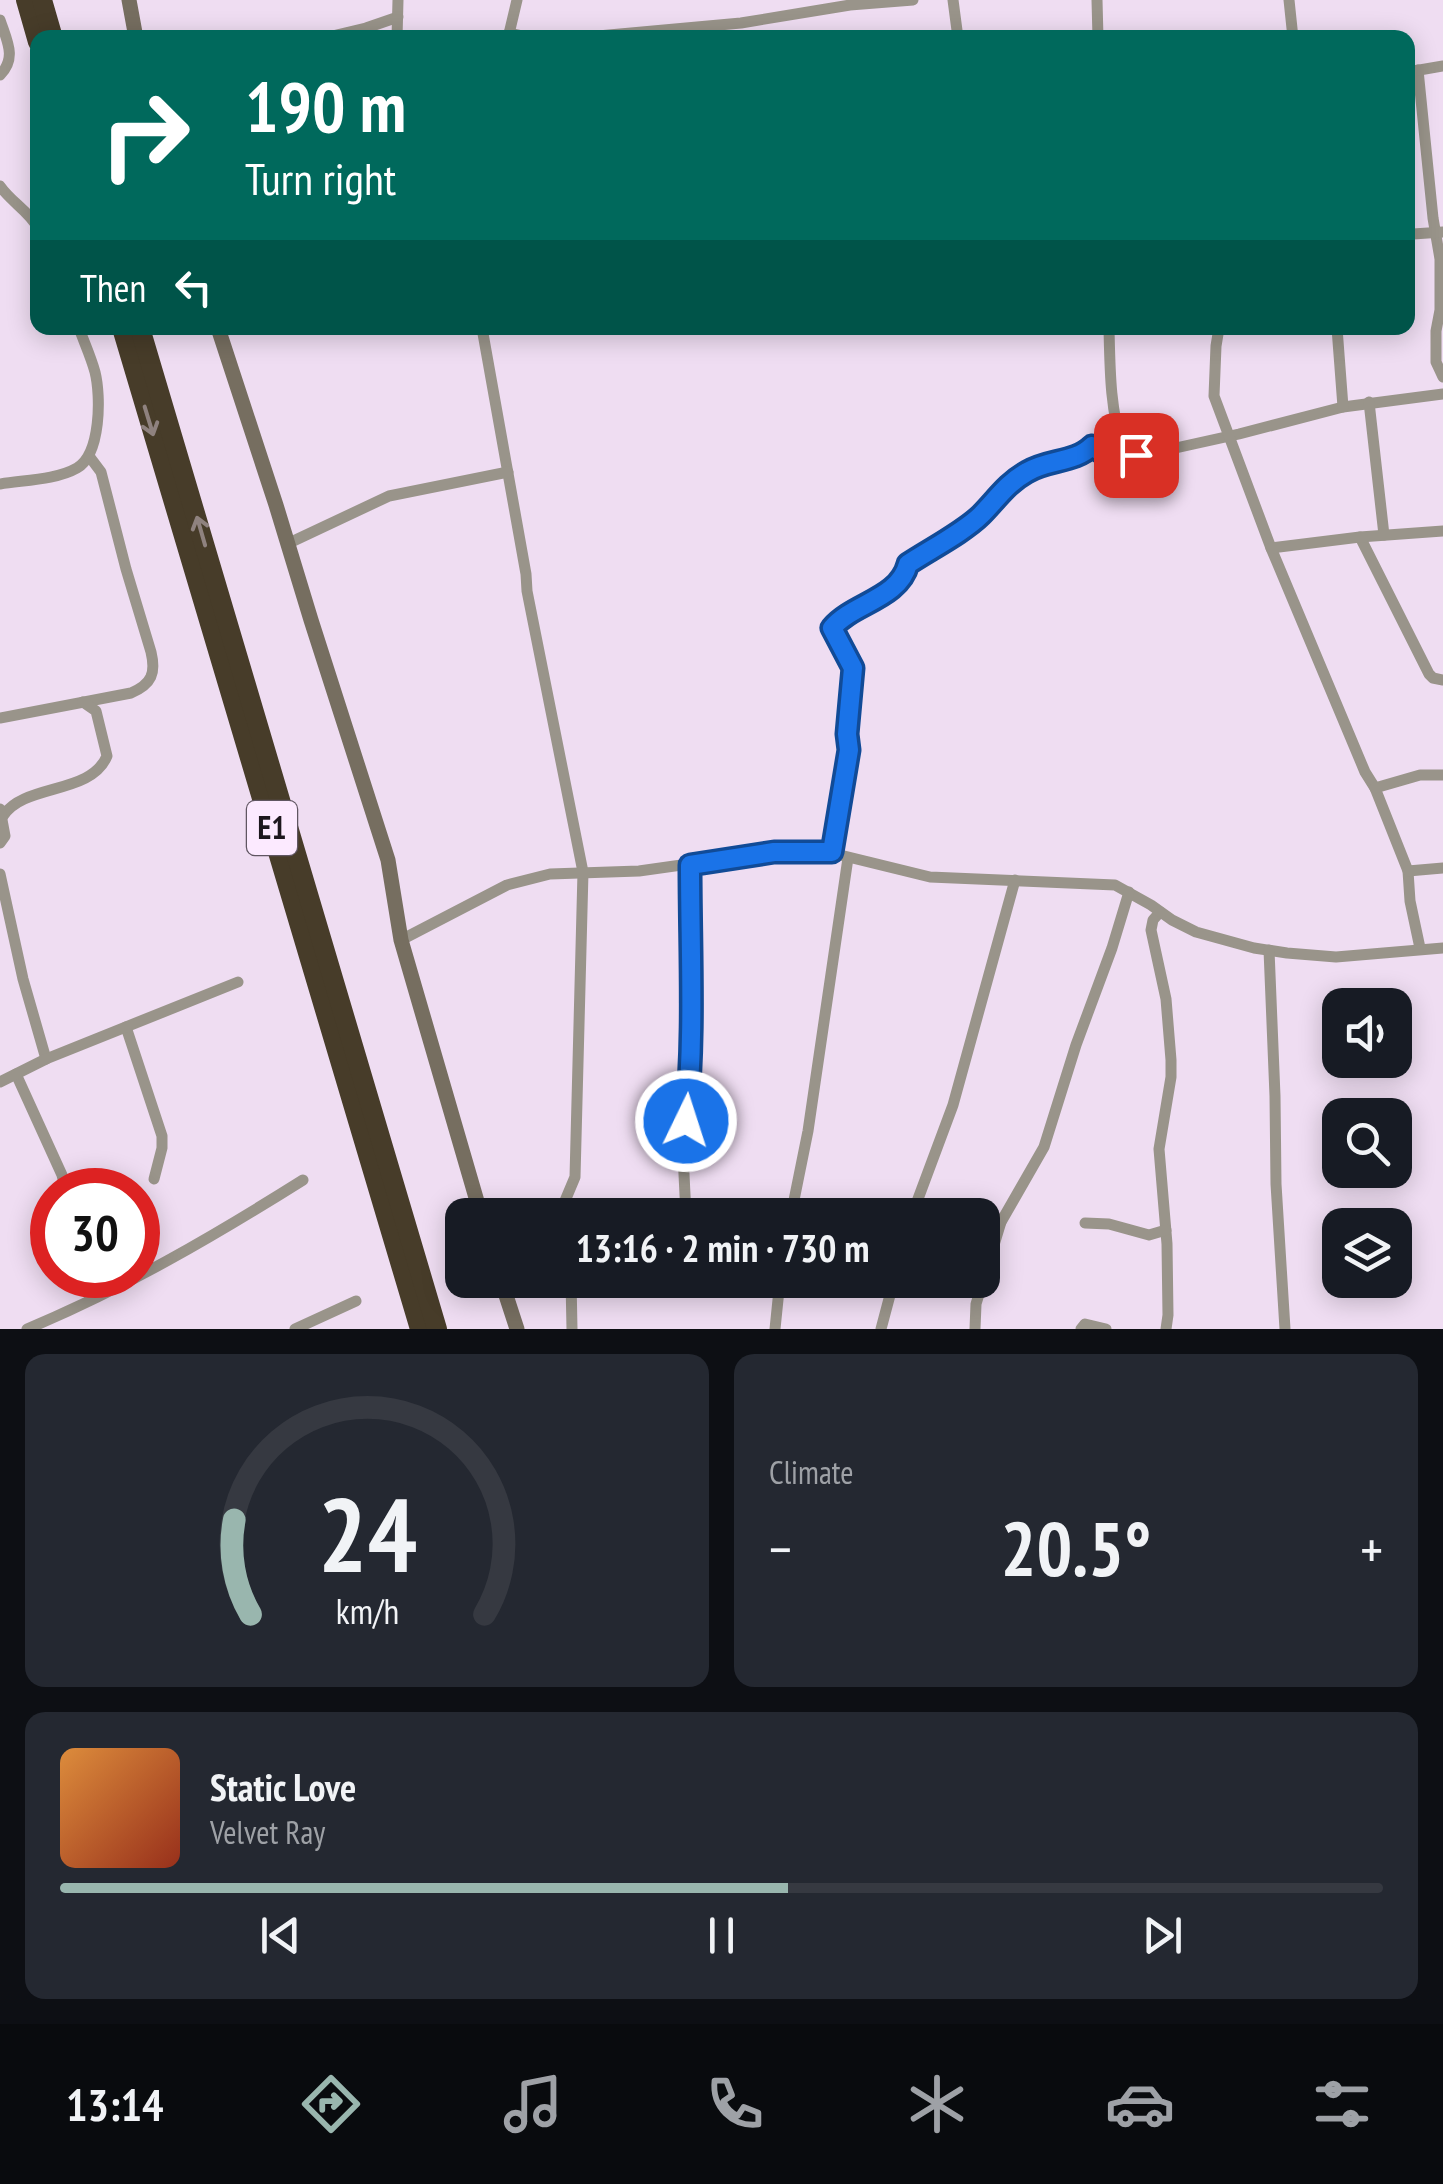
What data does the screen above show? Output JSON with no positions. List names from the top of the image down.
{
  "streets": {
    "highway": ["E1"]
  },
  "page": {
    "turn": ["190 m", "Turn right"],
    "then": "Then",
    "limit": "30",
    "trip": "13:16 · 2 min · 730 m",
    "tile": "Climate",
    "heat": ["−", "20.5°", "+"],
    "song": ["Static Love", "Velvet Ray"],
    "tabs": "13:14",
    "gauge": ["24", "km/h"]
  }
}
